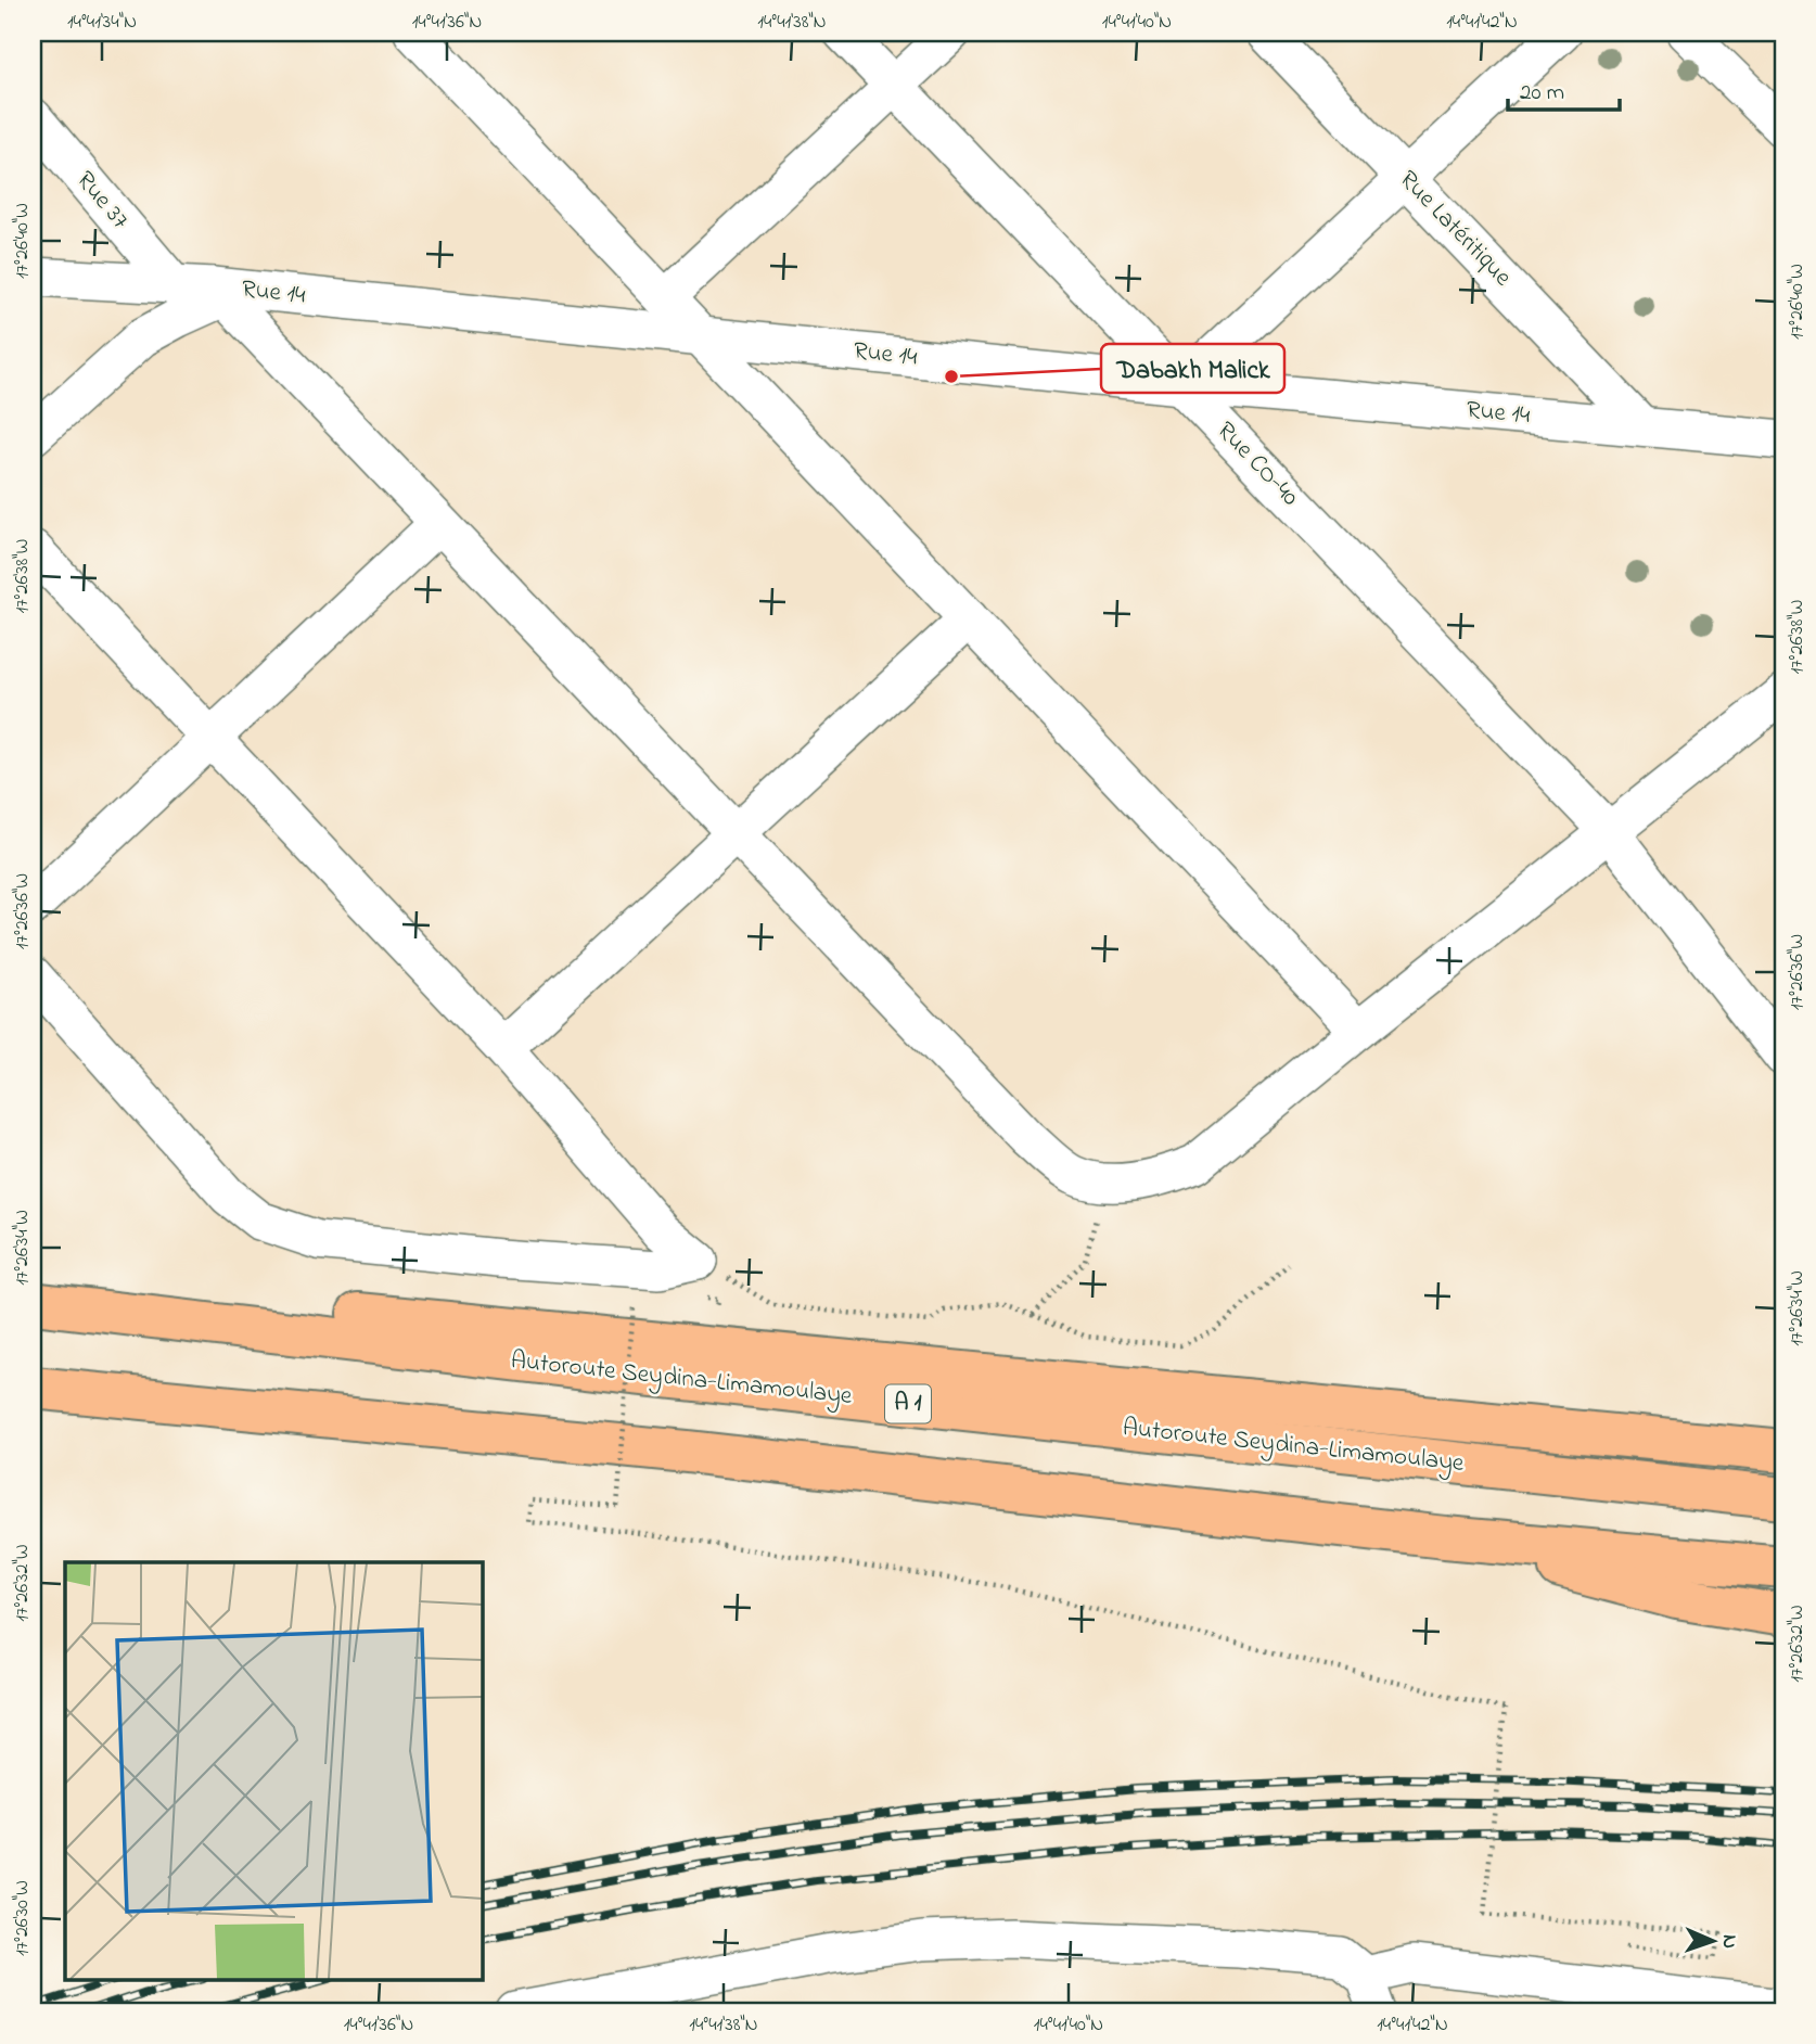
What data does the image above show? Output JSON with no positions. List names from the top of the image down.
{
  "streets": {
    "highway": ["Autoroute Seydina-Limamoulaye", "A 1"],
    "street": [
      "Rue 37",
      "Rue Latéritique",
      "Rue 14",
      "Rue CO-40"
    ]
  },
  "crossings": [
    ["Rue 37", "Rue 14"],
    ["Rue Latéritique", "Rue 14"],
    ["Rue 14", "Rue CO-40"]
  ],
  "places": ["Dabakh Malick"],
  "scale_bar": "20 m",
  "north": "right",
  "coordinates": [
    "14°41'34\"N",
    "14°41'36\"N",
    "14°41'38\"N",
    "14°41'40\"N",
    "14°41'42\"N",
    "17°26'40\"W",
    "17°26'38\"W",
    "17°26'36\"W",
    "17°26'34\"W",
    "17°26'32\"W",
    "17°26'30\"W"
  ]
}
